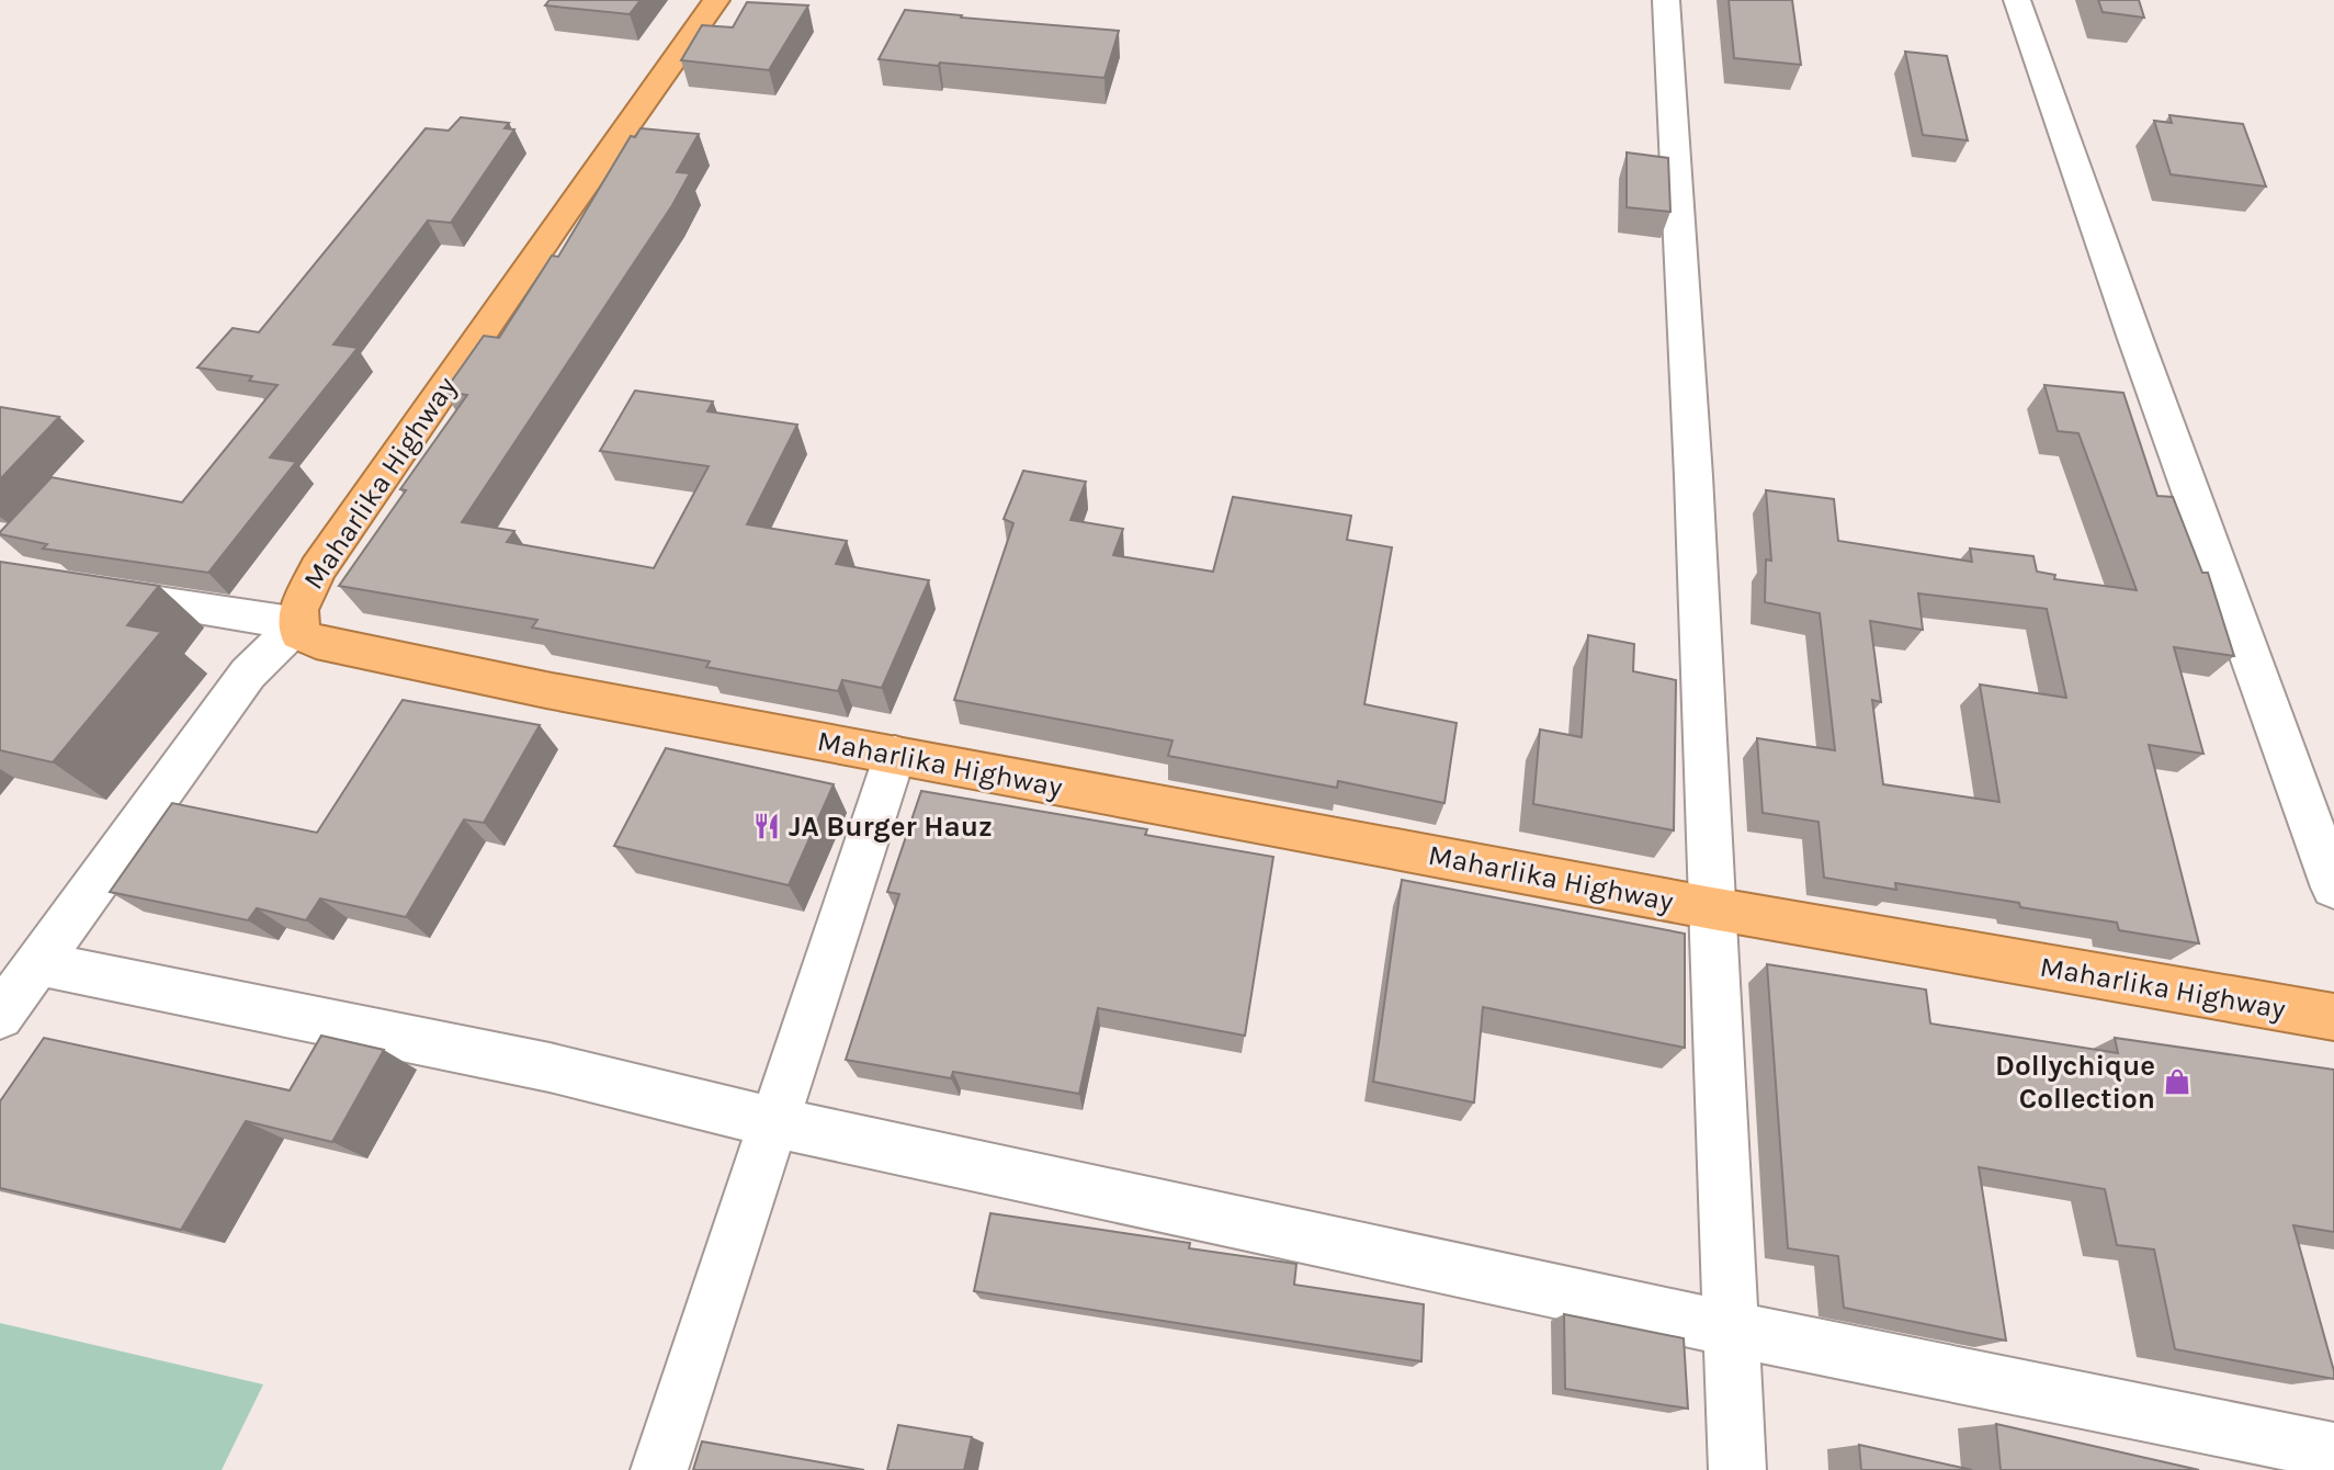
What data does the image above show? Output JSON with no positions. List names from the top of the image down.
{
  "streets": {
    "highway": ["Maharlika Highway"]
  },
  "places": {
    "restaurant": ["JA Burger Hauz"],
    "shop": ["Dollychique Collection"]
  }
}
